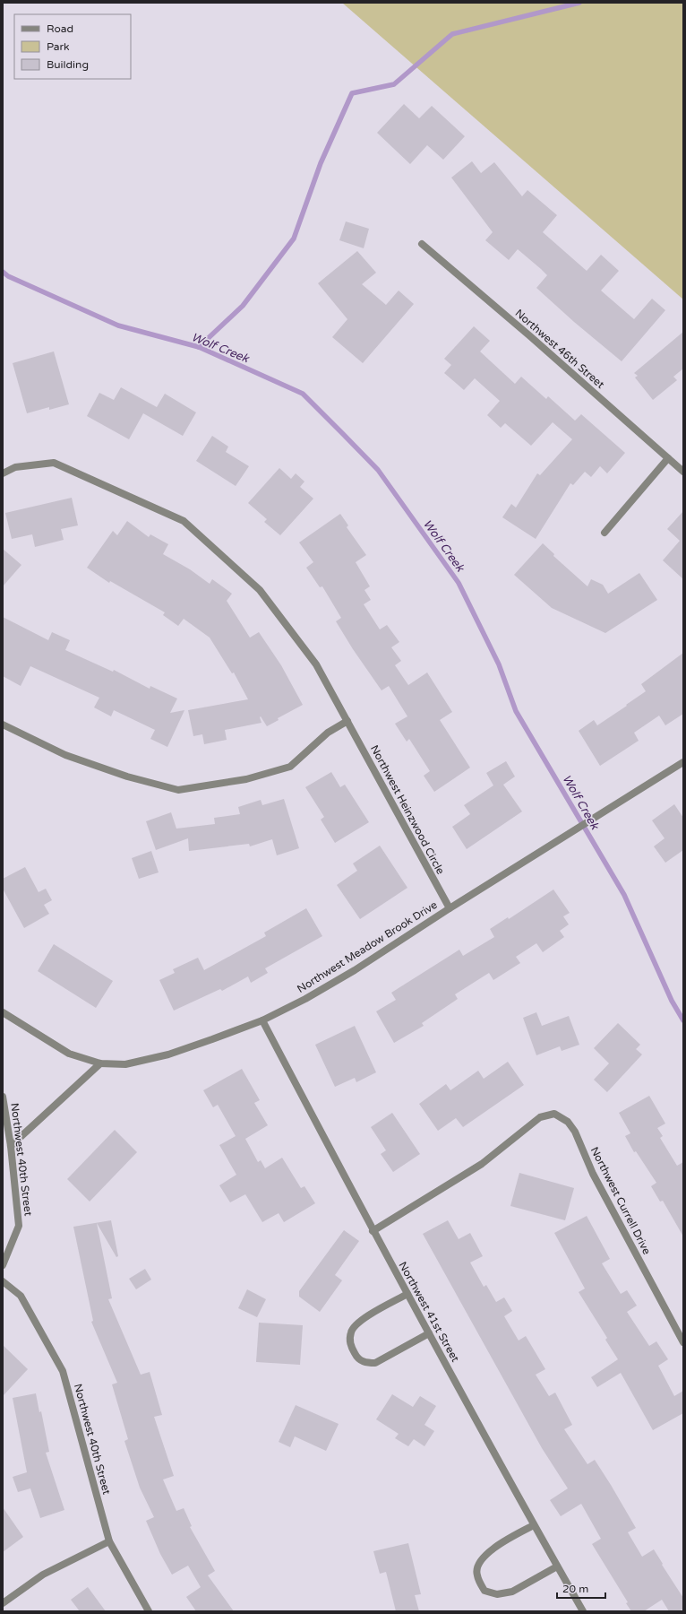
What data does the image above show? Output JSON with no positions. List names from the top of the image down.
{
  "streets": {
    "street": [
      "Northwest 46th Street",
      "Northwest Heinzwood Circle",
      "Northwest Meadow Brook Drive",
      "Northwest 40th Street",
      "Northwest Currell Drive",
      "Northwest 41st Street"
    ]
  },
  "crossings": [
    ["Northwest Heinzwood Circle", "Northwest Meadow Brook Drive"],
    ["Northwest Meadow Brook Drive", "Northwest 41st Street"],
    ["Northwest Currell Drive", "Northwest 41st Street"]
  ],
  "water": ["Wolf Creek"],
  "legend": ["Road", "Park", "Building"],
  "scale_bar": "20 m"
}
